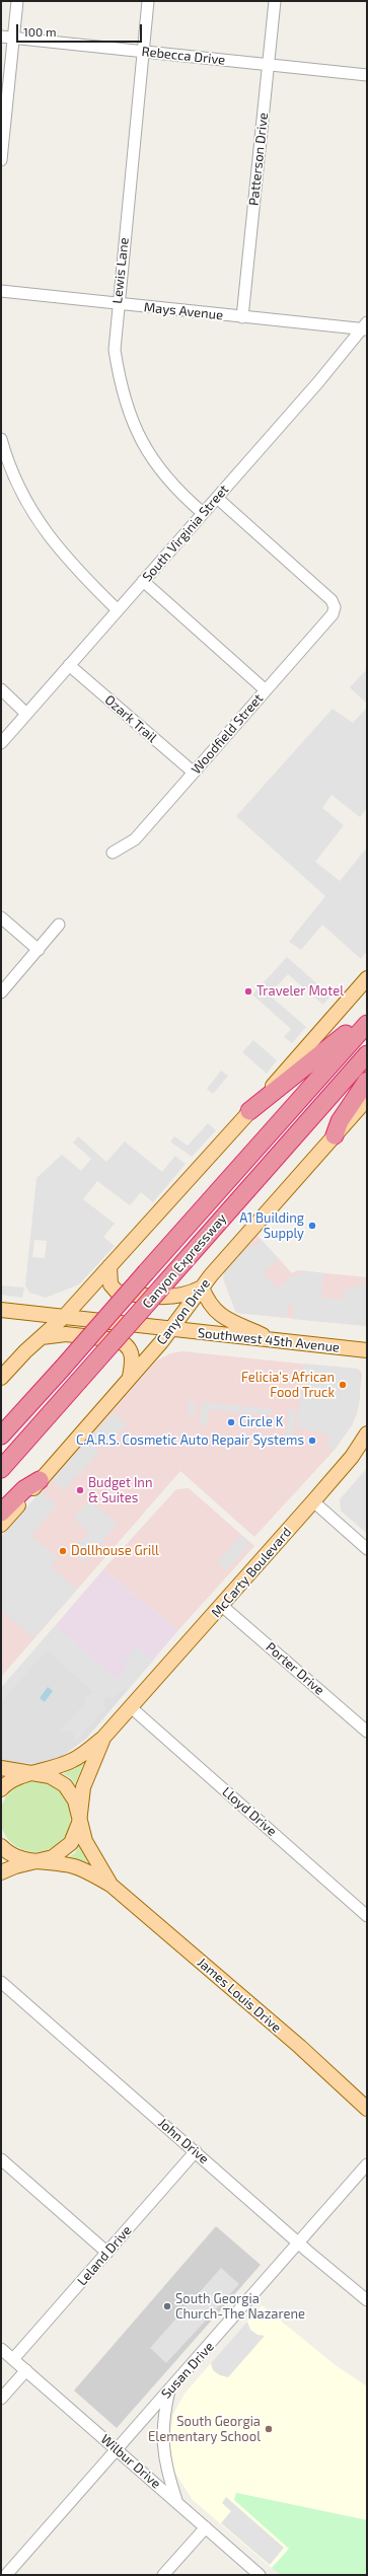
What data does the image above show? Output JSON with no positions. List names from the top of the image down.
{
  "streets": {
    "highway": ["Canyon Expressway"],
    "main road": [
      "Canyon Drive",
      "Southwest 45th Avenue",
      "McCarty Boulevard",
      "James Louis Drive"
    ],
    "street": [
      "Rebecca Drive",
      "Patterson Drive",
      "Lewis Lane",
      "Mays Avenue",
      "South Virginia Street",
      "Ozark Trail",
      "Woodfield Street",
      "Porter Drive",
      "Lloyd Drive",
      "John Drive",
      "Leland Drive",
      "Susan Drive",
      "Wilbur Drive"
    ]
  },
  "crossings": [
    ["Rebecca Drive", "Patterson Drive"],
    ["Rebecca Drive", "Lewis Lane"],
    ["Patterson Drive", "Mays Avenue"],
    ["Lewis Lane", "Mays Avenue"],
    ["Lewis Lane", "South Virginia Street"],
    ["Mays Avenue", "South Virginia Street"],
    ["South Virginia Street", "Ozark Trail"],
    ["South Virginia Street", "Woodfield Street"],
    ["Ozark Trail", "Woodfield Street"],
    ["Canyon Drive", "Southwest 45th Avenue"],
    ["McCarty Boulevard", "Porter Drive"],
    ["McCarty Boulevard", "Lloyd Drive"],
    ["John Drive", "Leland Drive"],
    ["John Drive", "Susan Drive"],
    ["Leland Drive", "Wilbur Drive"],
    ["Susan Drive", "Wilbur Drive"]
  ],
  "places": [
    "Traveler Motel",
    "A1 Building Supply",
    "Felicia's African Food Truck",
    "Circle K",
    "C.A.R.S. Cosmetic Auto Repair Systems",
    "Budget Inn & Suites",
    "Dollhouse Grill",
    "South Georgia Church-The Nazarene",
    "South Georgia Elementary School"
  ],
  "scale_bar": "100 m"
}
